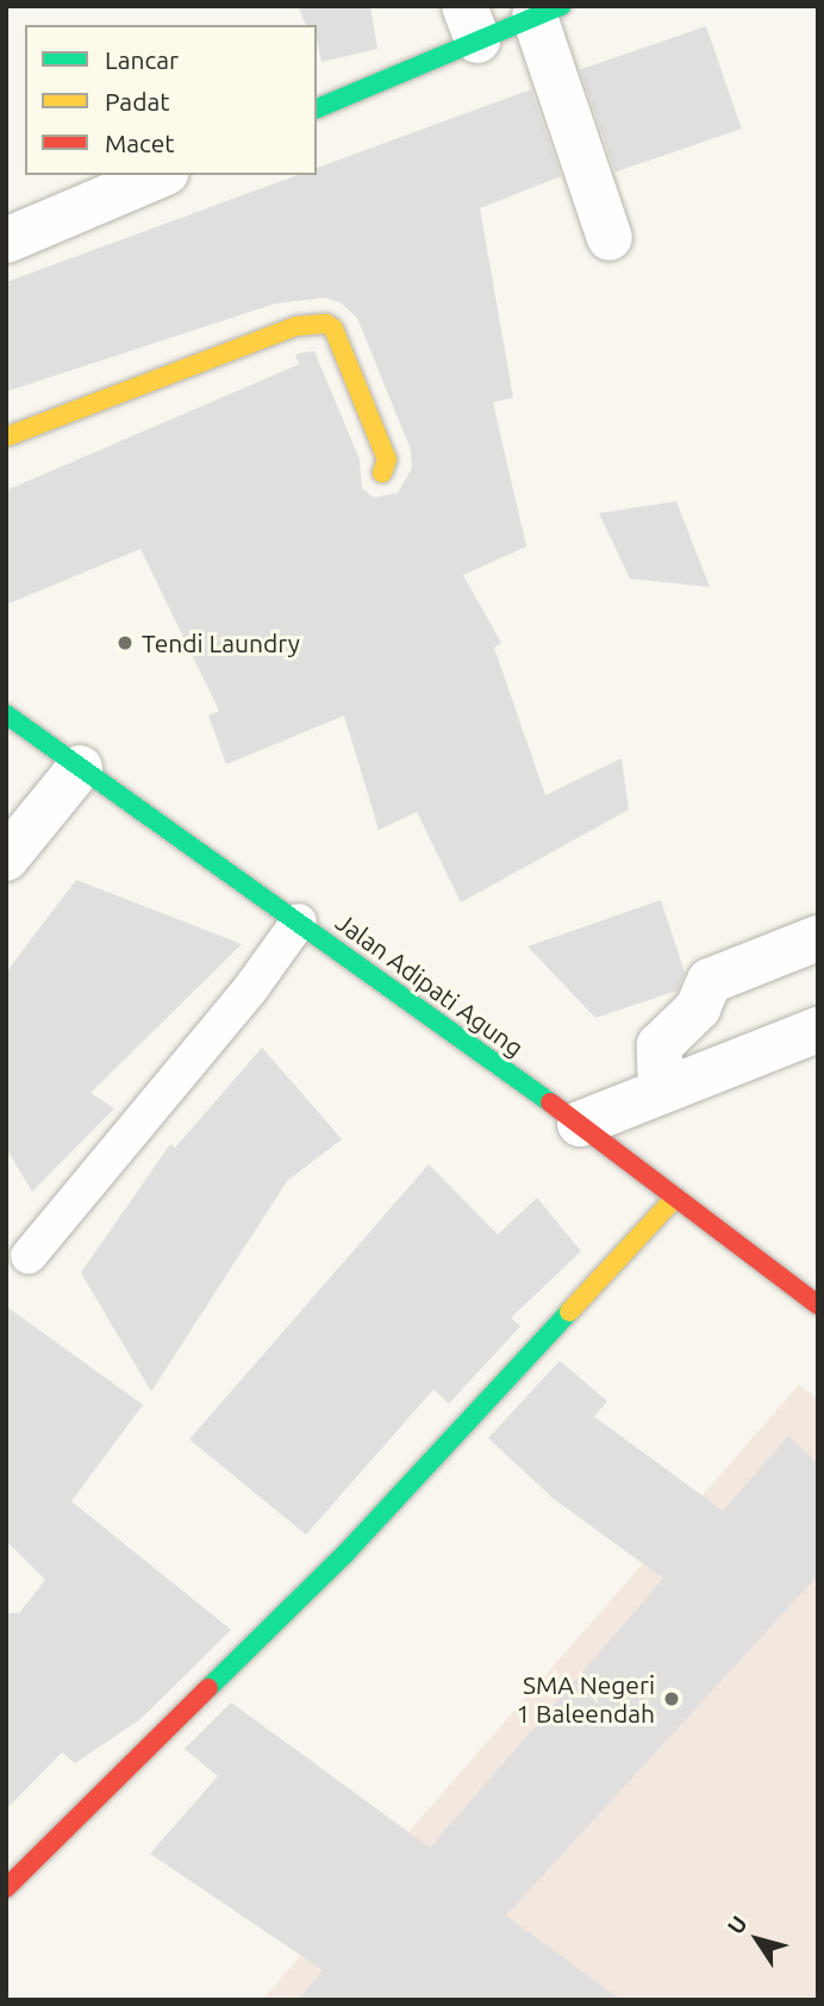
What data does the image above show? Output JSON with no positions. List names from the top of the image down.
{
  "streets": {
    "street": ["Jalan Adipati Agung"]
  },
  "places": ["Tendi Laundry", "SMA Negeri 1 Baleendah"],
  "legend": ["Lancar", "Padat", "Macet"],
  "north": "top left"
}
